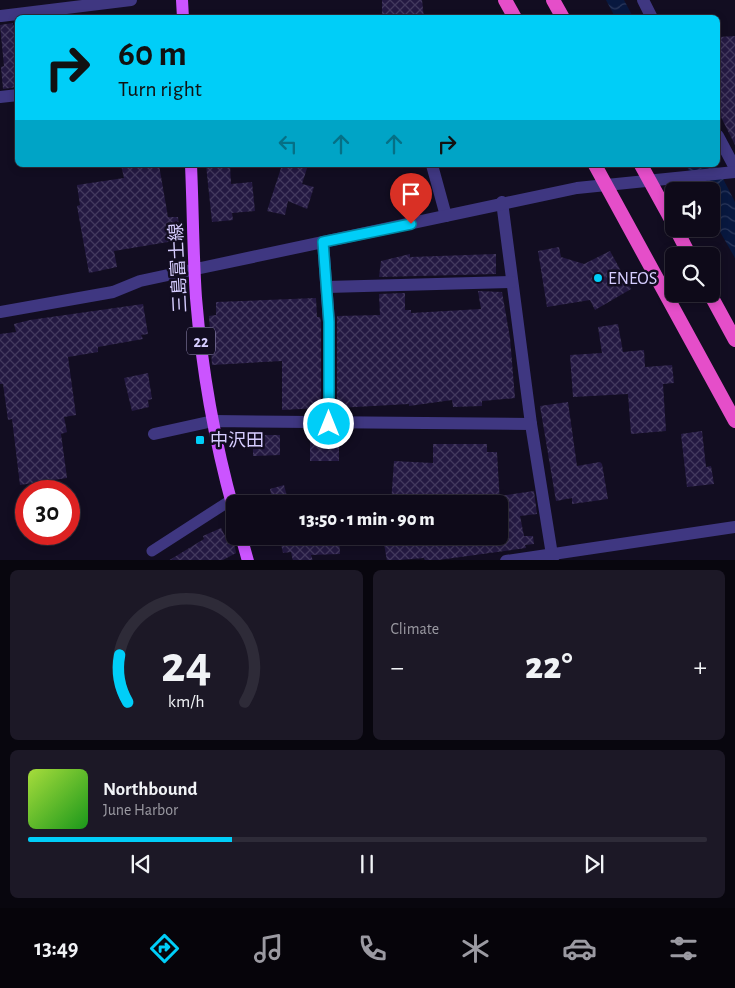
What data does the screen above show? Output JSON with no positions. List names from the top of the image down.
{
  "streets": {
    "main road": ["三島富士線", "22"]
  },
  "places": {
    "other": ["ENEOS"],
    "transit": ["中沢田"]
  },
  "page": {
    "turn": ["60 m", "Turn right"],
    "limit": "30",
    "trip": "13:50 · 1 min · 90 m",
    "tile": "Climate",
    "heat": ["−", "22°", "+"],
    "song": ["Northbound", "June Harbor"],
    "tabs": "13:49",
    "gauge": ["24", "km/h"]
  }
}
